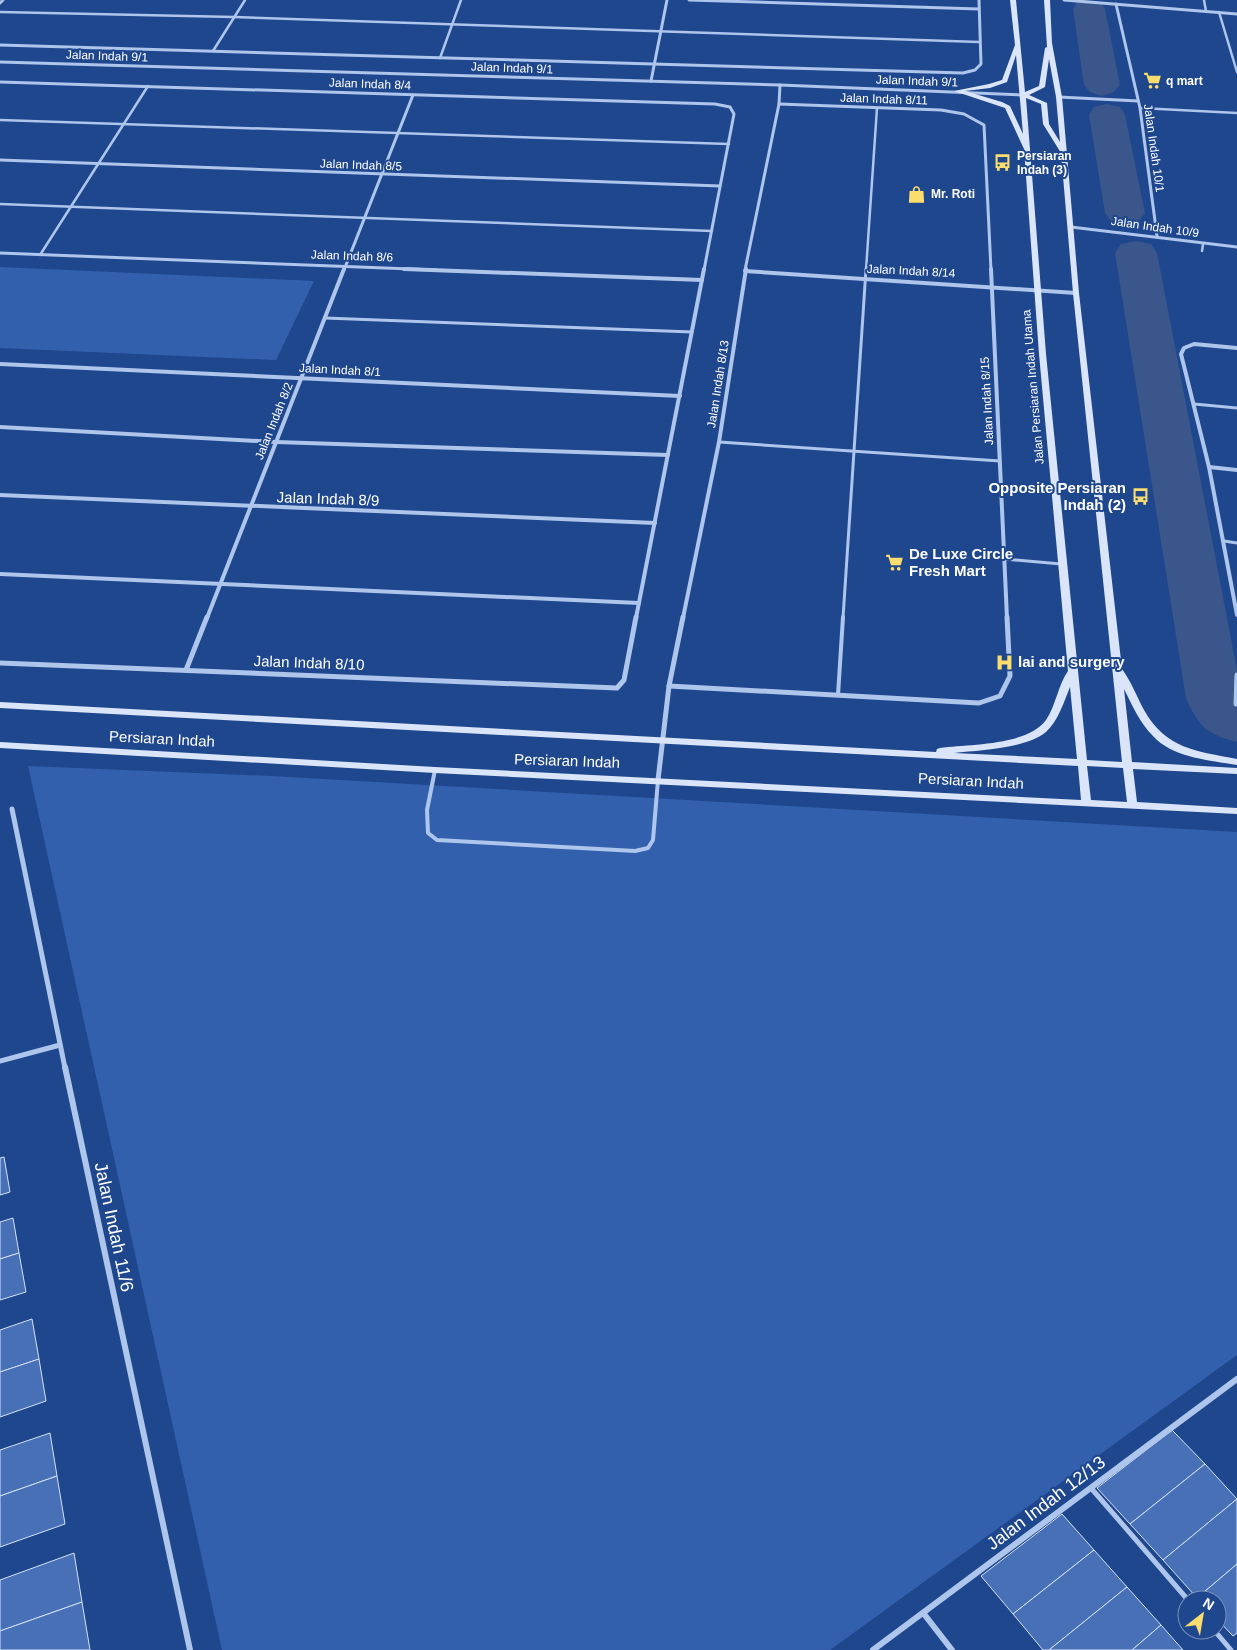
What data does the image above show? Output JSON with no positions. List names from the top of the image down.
{
  "streets": {
    "main road": ["Jalan Persiaran Indah Utama", "Persiaran Indah"],
    "street": [
      "Jalan Indah 9/1",
      "Jalan Indah 8/4",
      "Jalan Indah 8/11",
      "Jalan Indah 10/1",
      "Jalan Indah 8/5",
      "Jalan Indah 10/9",
      "Jalan Indah 8/6",
      "Jalan Indah 8/14",
      "Jalan Indah 8/1",
      "Jalan Indah 8/13",
      "Jalan Indah 8/15",
      "Jalan Indah 8/2",
      "Jalan Indah 8/9",
      "Jalan Indah 8/10",
      "Jalan Indah 11/6",
      "Jalan Indah 12/13"
    ]
  },
  "crossings": [
    ["Jalan Indah 9/1", "Jalan Indah 8/13"],
    ["Jalan Indah 9/1", "Jalan Persiaran Indah Utama"],
    ["Jalan Indah 8/4", "Jalan Indah 8/2"],
    ["Jalan Indah 8/11", "Jalan Indah 8/13"],
    ["Jalan Indah 8/11", "Jalan Indah 8/15"],
    ["Jalan Indah 10/1", "Jalan Indah 10/9"],
    ["Jalan Indah 8/5", "Jalan Indah 8/2"],
    ["Jalan Indah 8/6", "Jalan Indah 8/2"],
    ["Jalan Indah 8/14", "Jalan Indah 8/13"],
    ["Jalan Indah 8/14", "Jalan Persiaran Indah Utama"],
    ["Jalan Indah 8/14", "Jalan Indah 8/15"],
    ["Jalan Indah 8/1", "Jalan Indah 8/2"],
    ["Jalan Indah 8/13", "Persiaran Indah"],
    ["Jalan Persiaran Indah Utama", "Persiaran Indah"],
    ["Jalan Indah 8/2", "Jalan Indah 8/9"],
    ["Jalan Indah 8/2", "Jalan Indah 8/10"]
  ],
  "places": {
    "supermarket": ["q mart", "De Luxe Circle Fresh Mart"],
    "bus stop": ["Persiaran Indah (3)", "Opposite Persiaran Indah (2)"],
    "shop": ["Mr. Roti"],
    "hospital": ["lai and surgery"]
  },
  "north": "top right"
}
